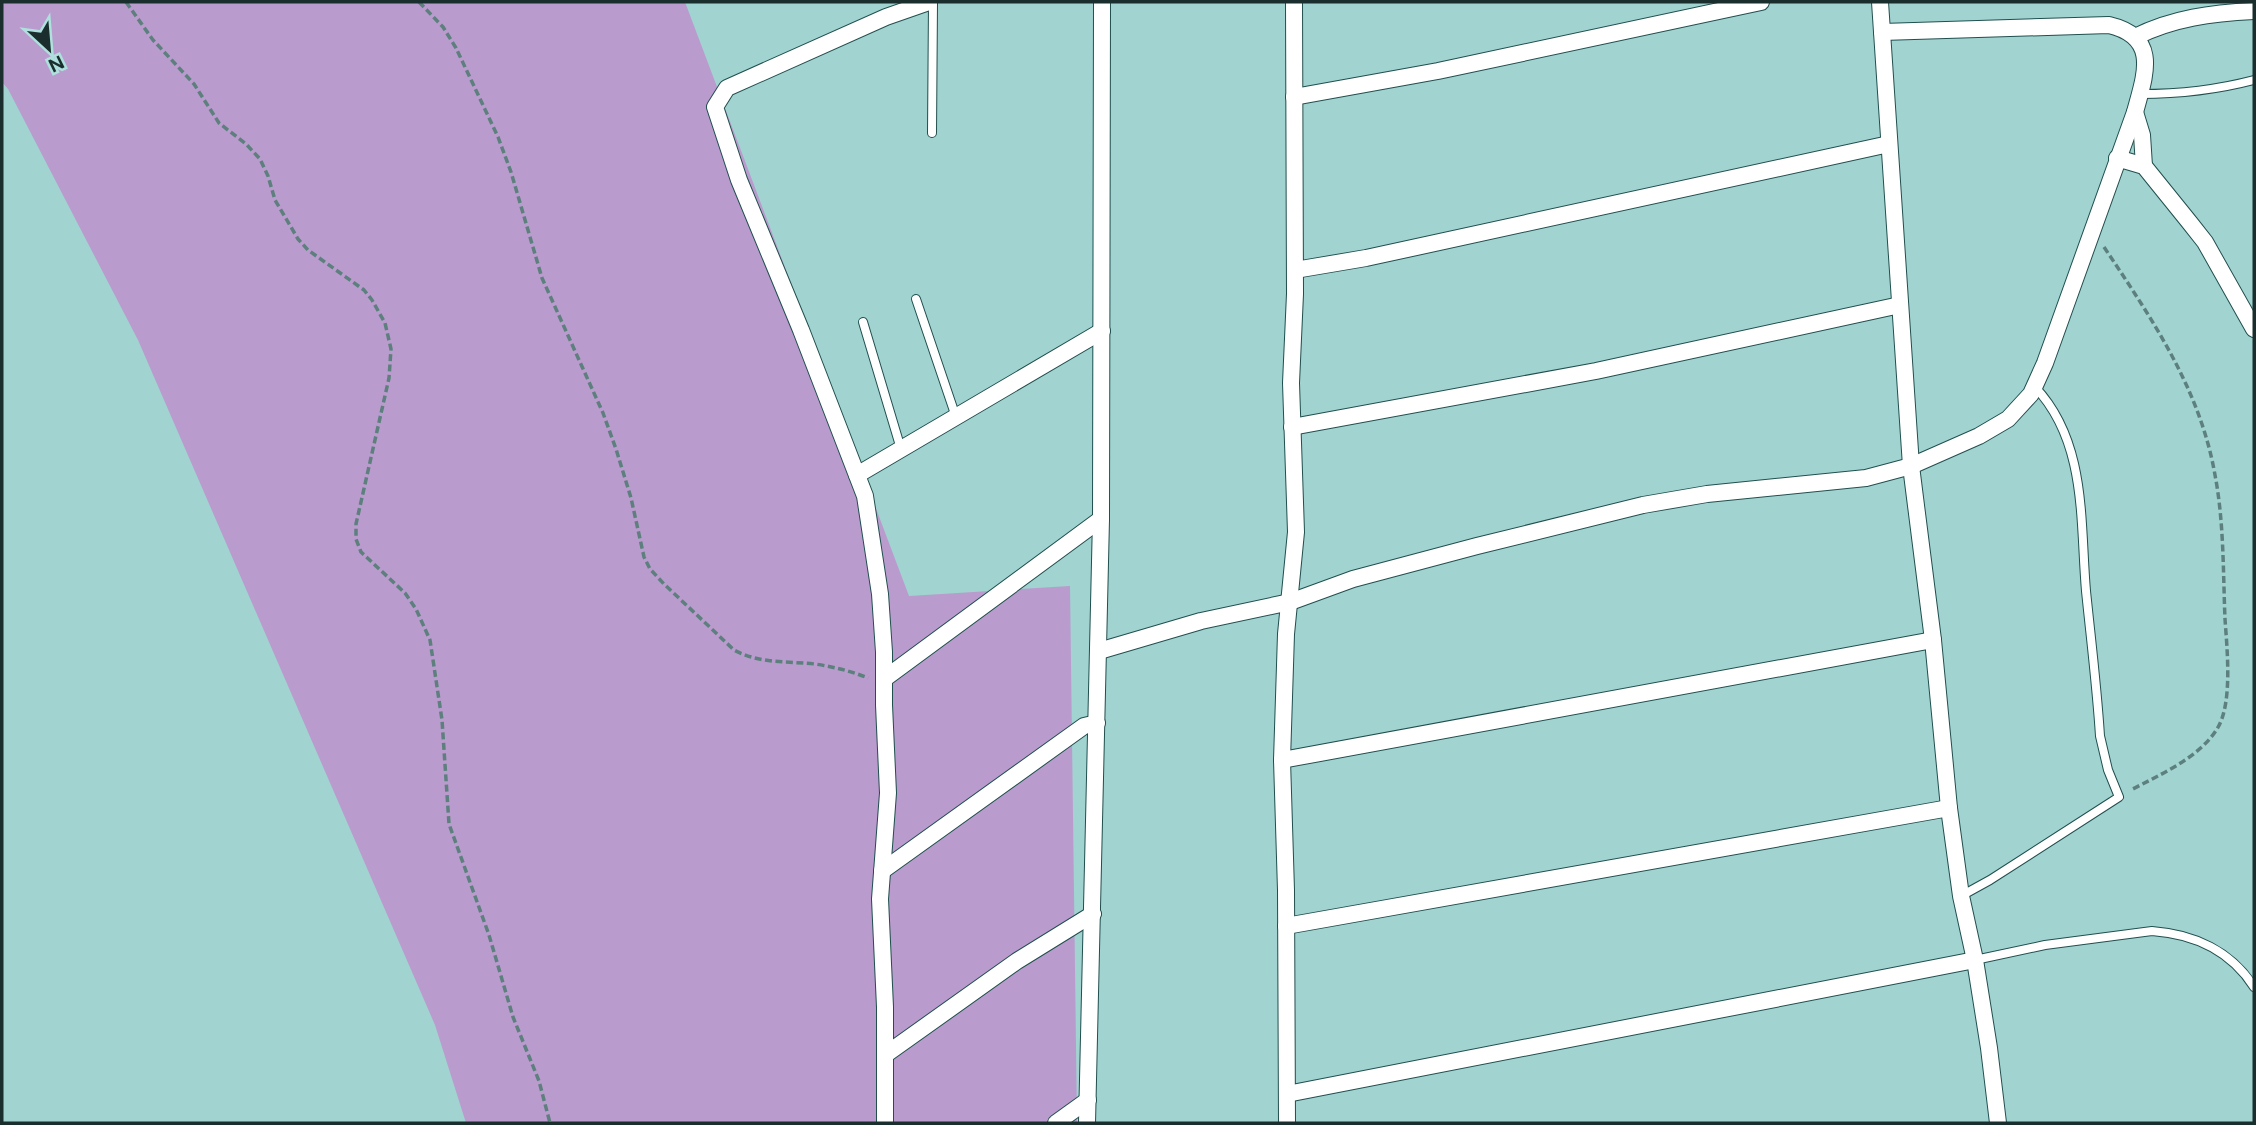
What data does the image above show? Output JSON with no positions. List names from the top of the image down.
{
  "north": "bottom right"
}
